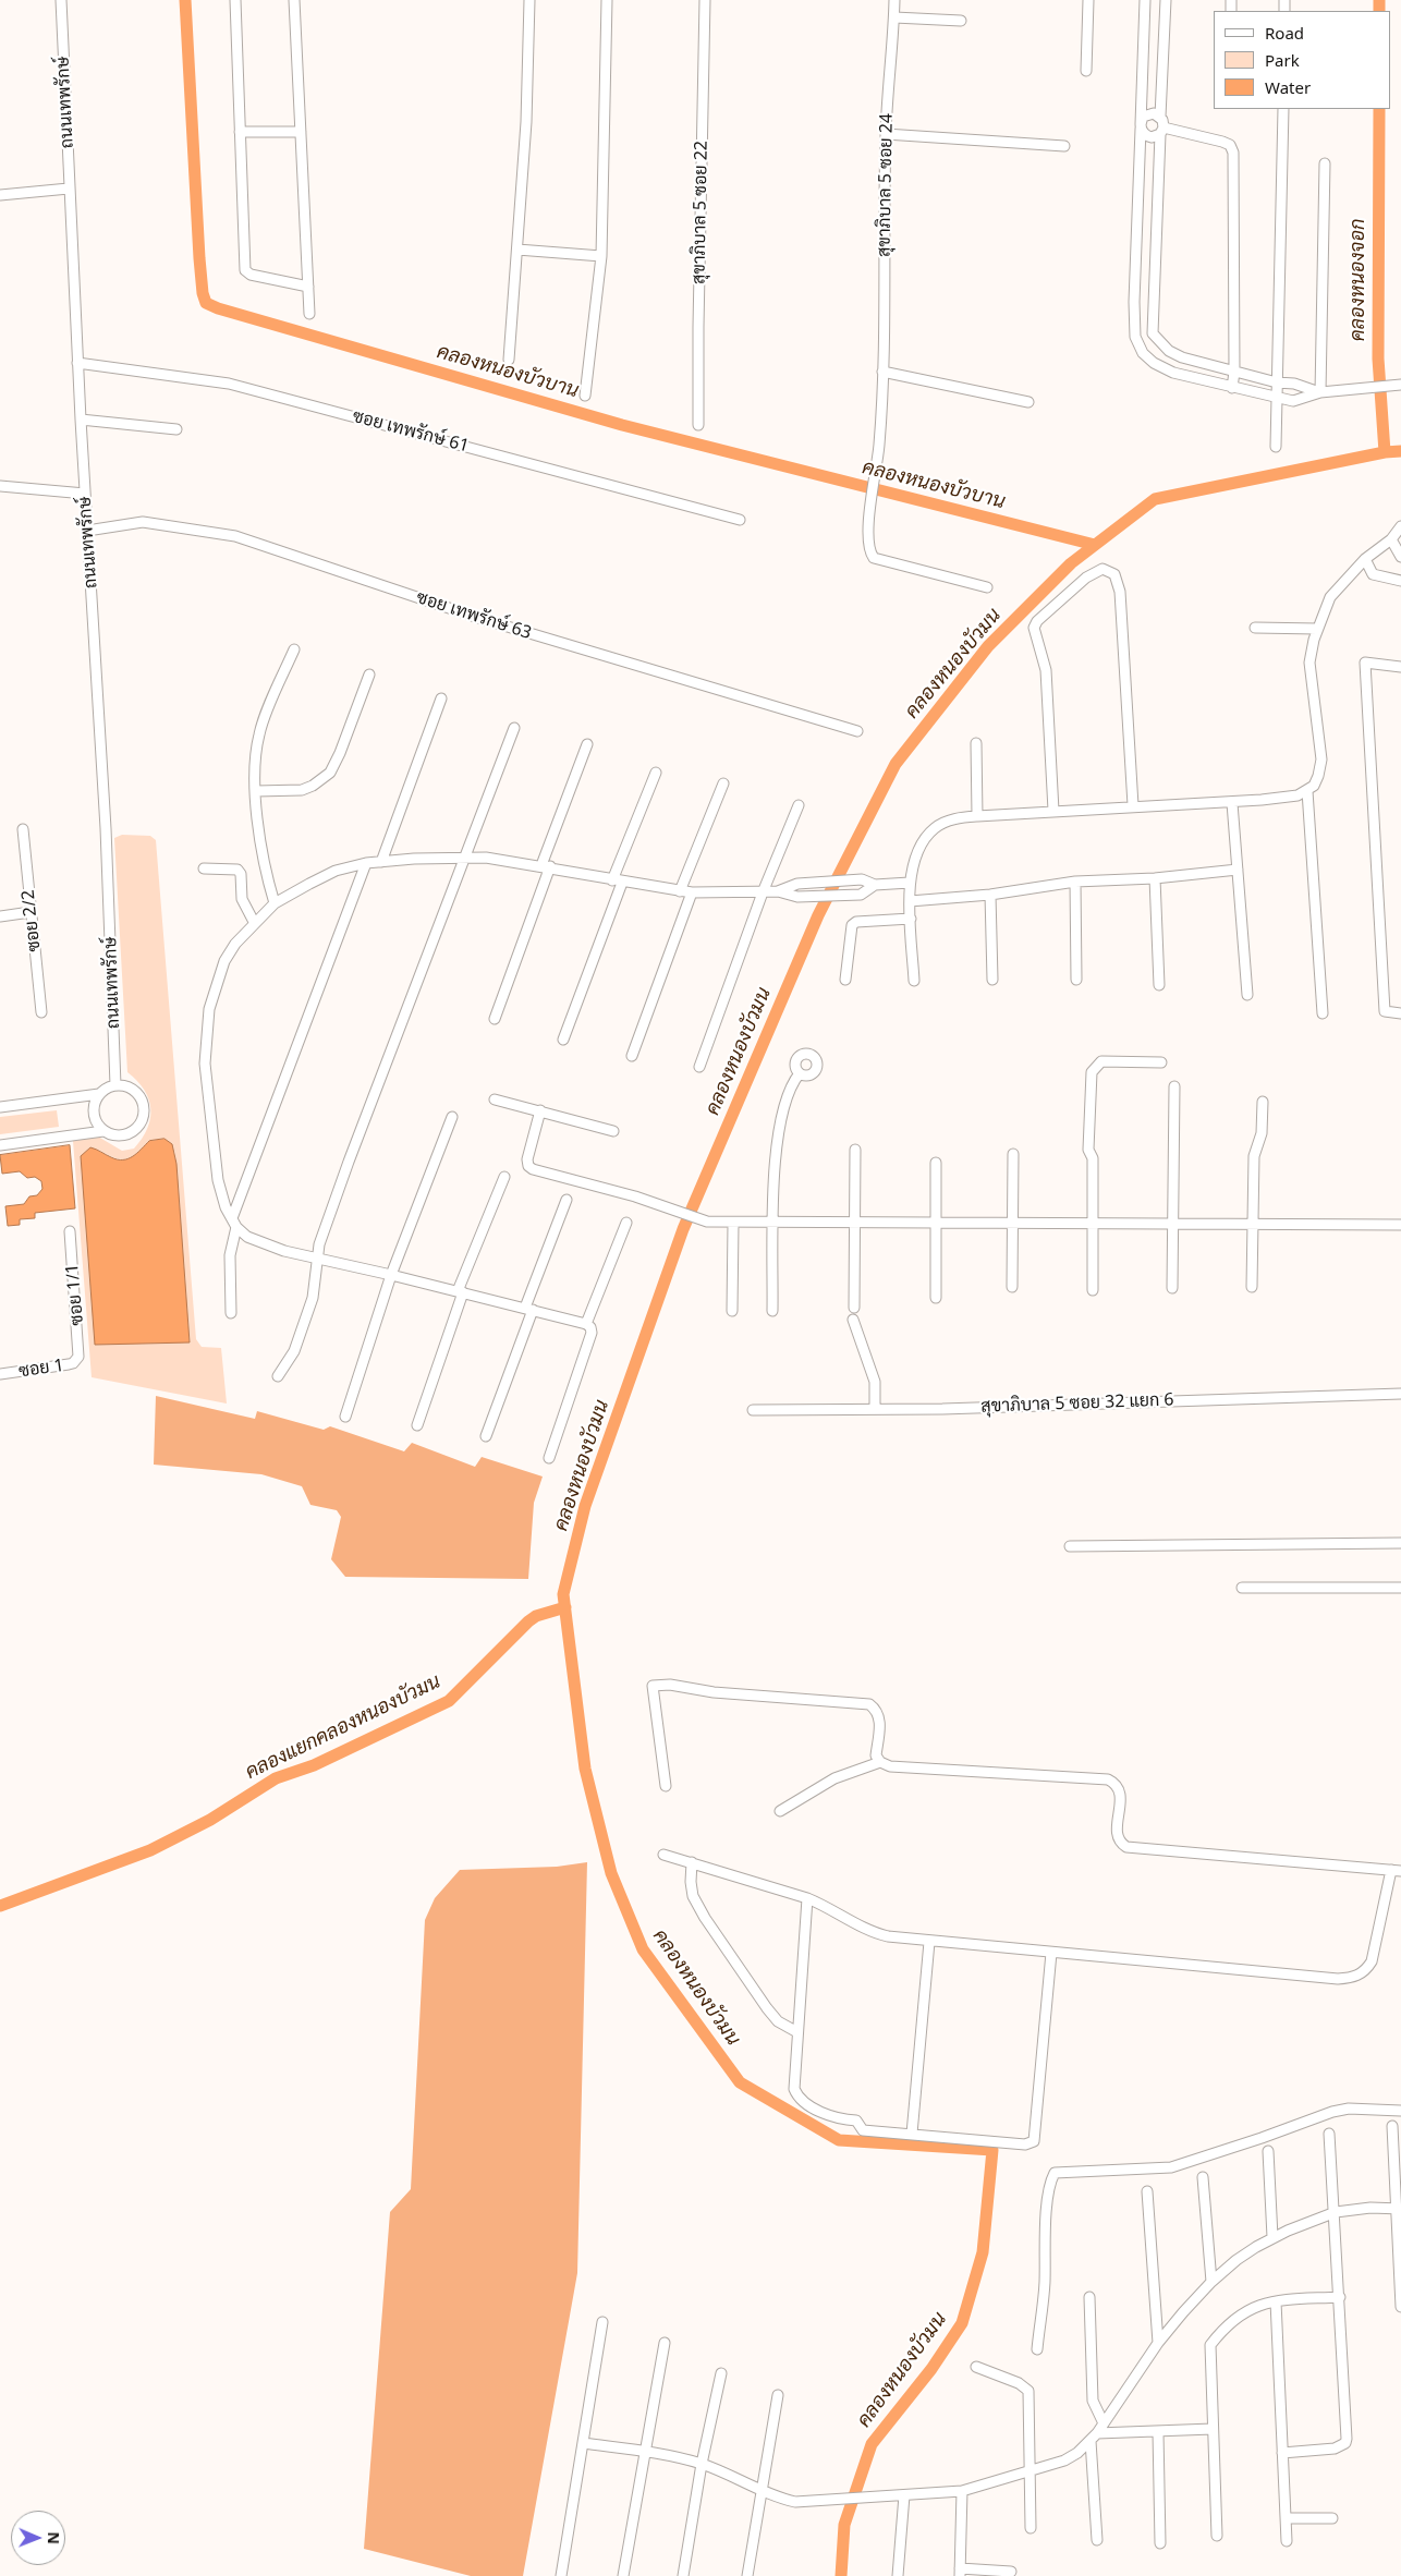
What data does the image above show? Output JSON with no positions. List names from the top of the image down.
{
  "streets": {
    "street": [
      "ถนนเทพรักษ์",
      "สุขาภิบาล 5 ซอย 24",
      "สุขาภิบาล 5 ซอย 22",
      "ซอย เทพรักษ์ 61",
      "ซอย เทพรักษ์ 63",
      "ซอย 2/2",
      "ซอย 1/1",
      "ซอย 1",
      "สุขาภิบาล 5 ซอย 32 แยก 6"
    ]
  },
  "crossings": [
    ["ถนนเทพรักษ์", "ซอย เทพรักษ์ 61"],
    ["ถนนเทพรักษ์", "ซอย เทพรักษ์ 63"],
    ["ซอย 1/1", "ซอย 1"]
  ],
  "water": [
    "คลองหนองจอก",
    "คลองหนองบัวบาน",
    "คลองหนองบัวมน",
    "คลองแยกคลองหนองบัวมน"
  ],
  "legend": ["Road", "Park", "Water"],
  "north": "right"
}
